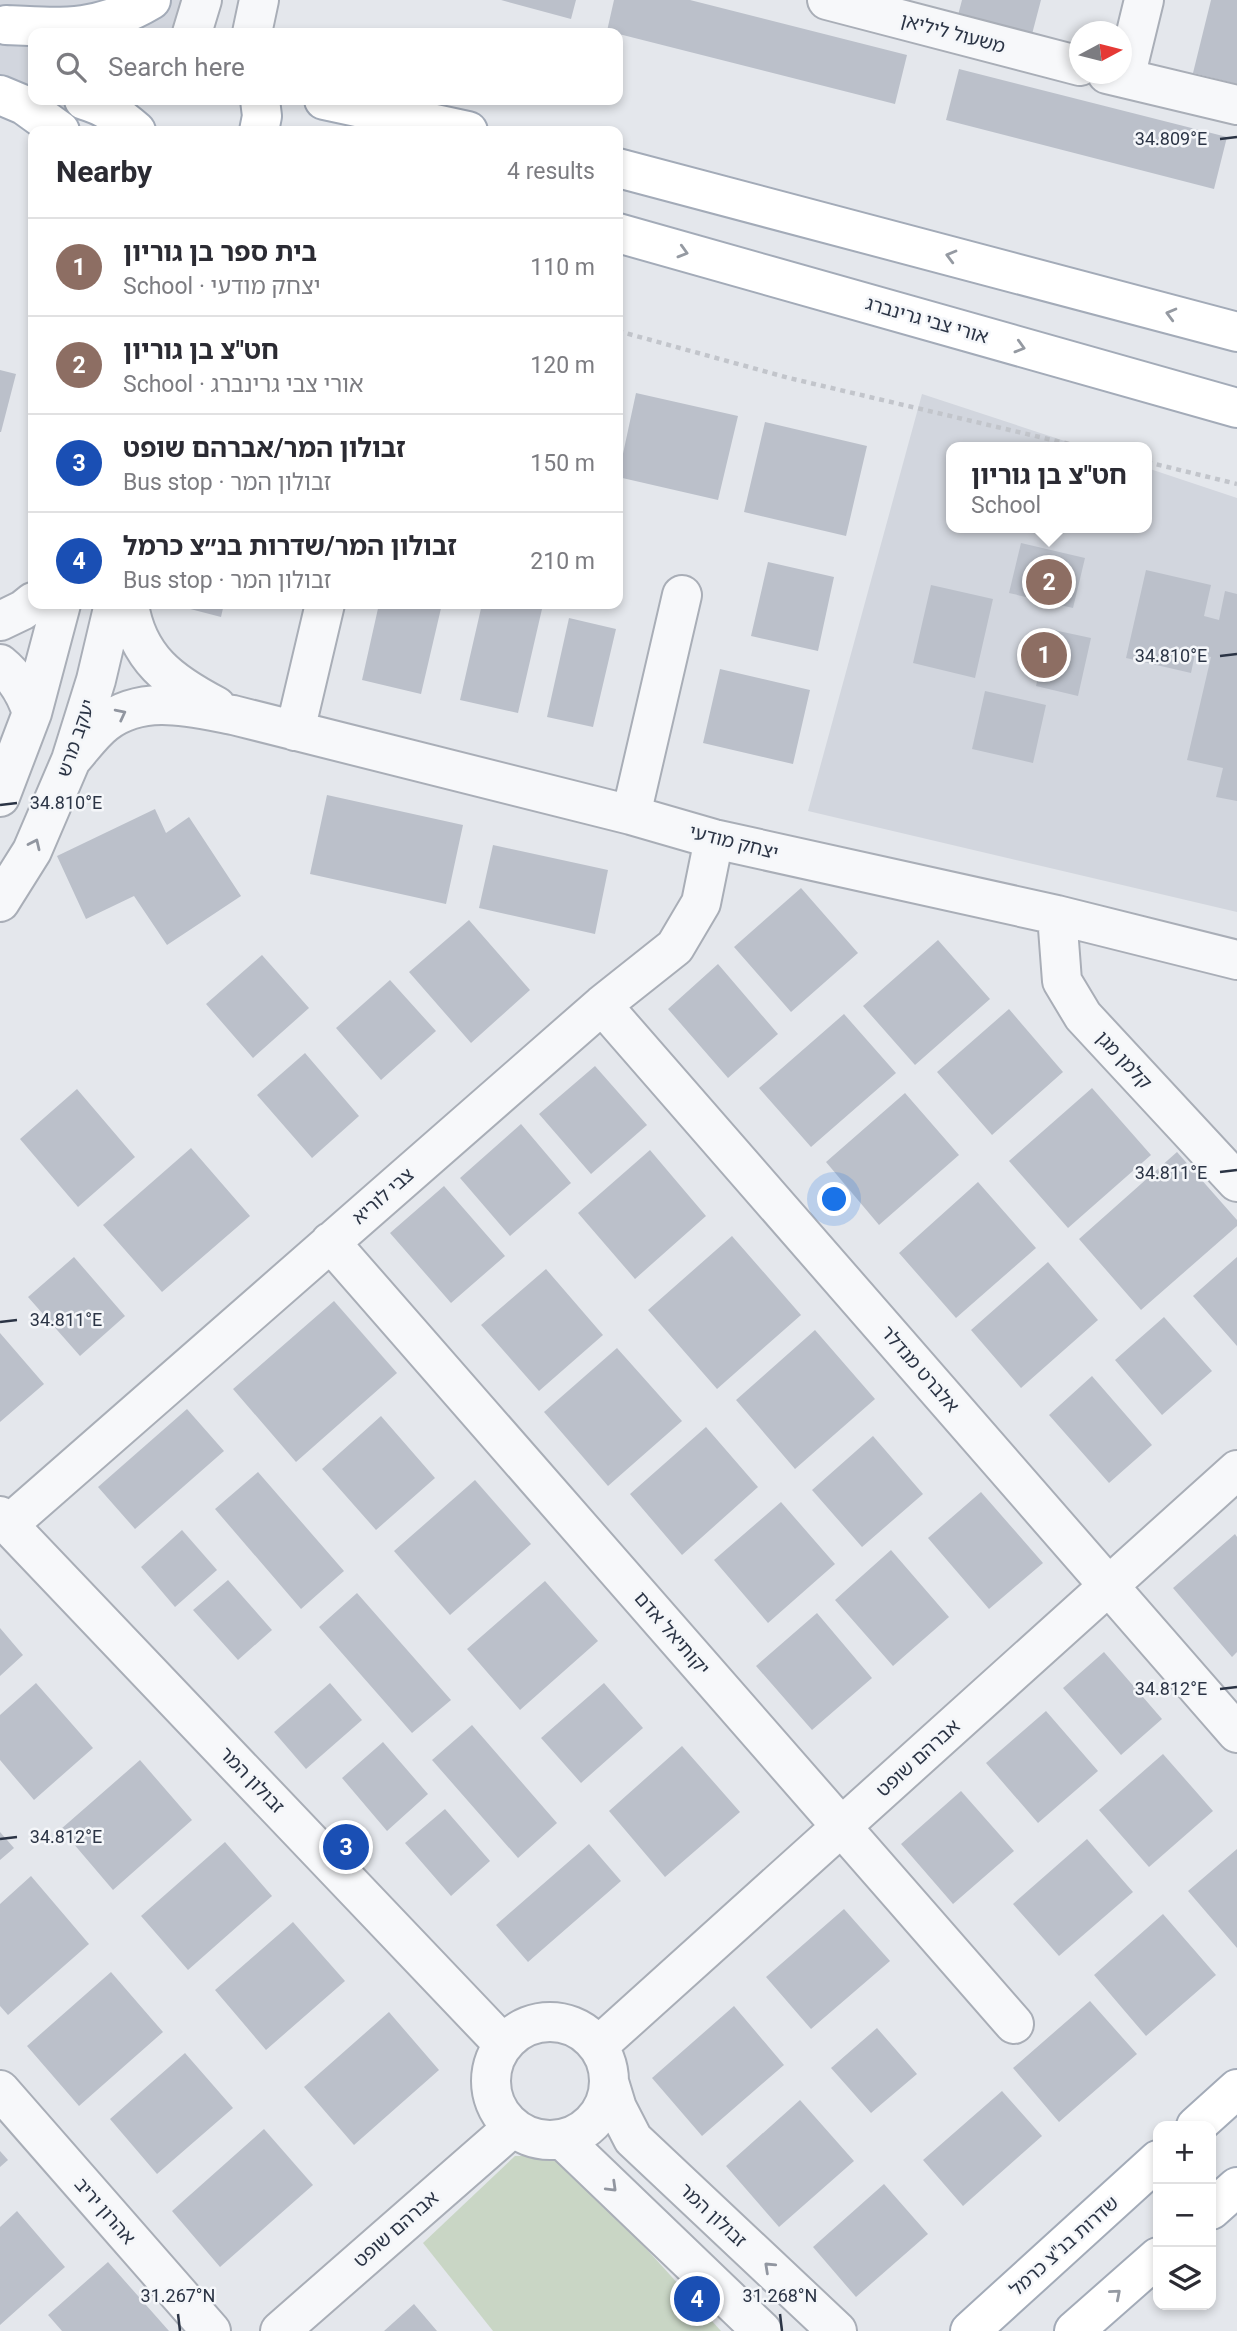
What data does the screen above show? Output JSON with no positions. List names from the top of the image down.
{
  "streets": {
    "main road": ["אורי צבי גרינברג", "שדרות בנ\"צ כרמל"],
    "street": [
      "משעול ליליאן",
      "יעקב מרש",
      "יצחק מודעי",
      "קלמן מגן",
      "צבי לוריא",
      "אלברט מנדלר",
      "יקותיאל אדם",
      "אברהם שופט",
      "זבולון המר",
      "אהרון יריב"
    ]
  },
  "crossings": [
    ["יעקב מרש", "יצחק מודעי"],
    ["יצחק מודעי", "קלמן מגן"],
    ["יצחק מודעי", "צבי לוריא"],
    ["צבי לוריא", "אלברט מנדלר"],
    ["צבי לוריא", "יקותיאל אדם"],
    ["צבי לוריא", "זבולון המר"],
    ["אלברט מנדלר", "אברהם שופט"],
    ["יקותיאל אדם", "אברהם שופט"],
    ["אברהם שופט", "זבולון המר"]
  ],
  "north": "right",
  "page": {
    "search": "Search here",
    "heading": ["Nearby", "4 results"],
    "list": [
      {
        "mark": "1",
        "name": "בית ספר בן גוריון",
        "note": "School · יצחק מודעי",
        "value": "110 m"
      },
      {
        "mark": "2",
        "name": "חט\"צ בן גוריון",
        "note": "School · אורי צבי גרינברג",
        "value": "120 m"
      },
      {
        "mark": "3",
        "name": "זבולון המר/אברהם שופט",
        "note": "Bus stop · זבולון המר",
        "value": "150 m"
      },
      {
        "mark": "4",
        "name": "זבולון המר/שדרות בנ״צ כרמל",
        "note": "Bus stop · זבולון המר",
        "value": "210 m"
      }
    ],
    "popup": ["חט\"צ בן גוריון", "School"],
    "pins": [
      "2",
      "1",
      "3",
      "4"
    ],
    "map_buttons": ["+", "−"]
  },
  "coordinates": [
    "34.809°E",
    "34.810°E",
    "34.811°E",
    "34.812°E",
    "31.267°N",
    "31.268°N"
  ]
}
